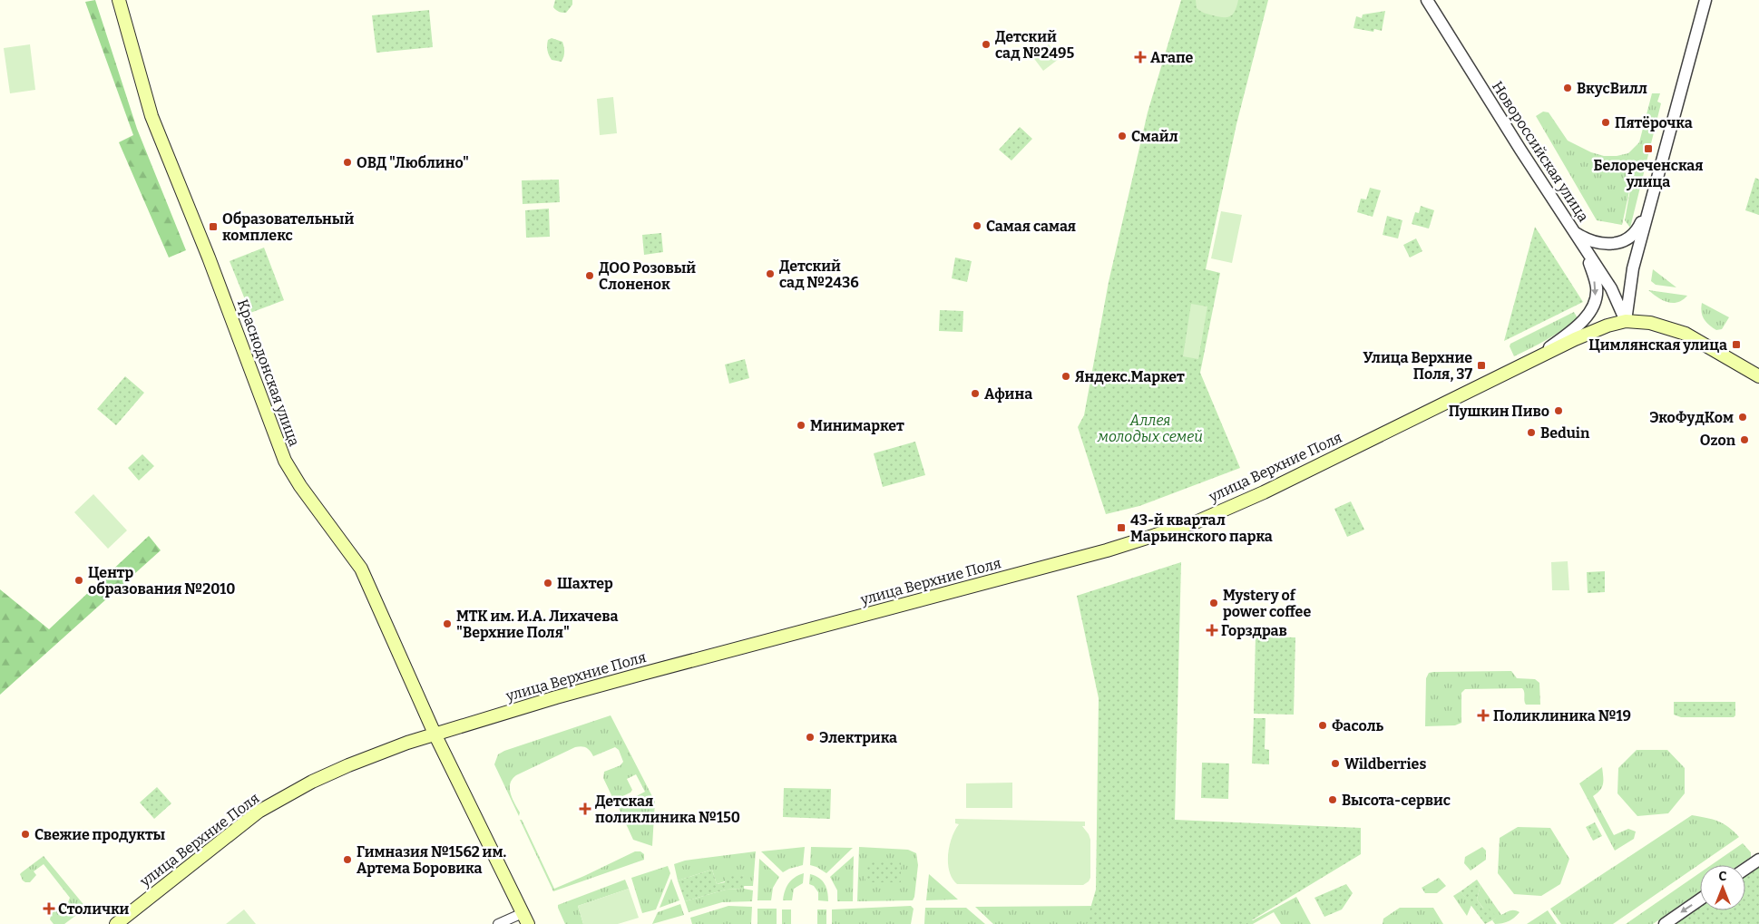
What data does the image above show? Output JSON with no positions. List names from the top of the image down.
{
  "streets": {
    "main road": ["Краснодонская улица", "улица Верхние Поля"],
    "street": ["Новороссийская улица"]
  },
  "crossings": [
    ["Новороссийская улица", "улица Верхние Поля"],
    ["Краснодонская улица", "улица Верхние Поля"]
  ],
  "parks": ["Аллея молодых семей"],
  "places": {
    "other": [
      "Детский сад №2495",
      "ВкусВилл",
      "Пятёрочка",
      "Смайл",
      "ОВД \"Люблино\"",
      "Самая самая",
      "Детский сад №2436",
      "ДОО Розовый Слоненок",
      "Яндекс.Маркет",
      "Афина",
      "Пушкин Пиво",
      "ЭкоФудКом",
      "Минимаркет",
      "Beduin",
      "Ozon",
      "Центр образования №2010",
      "Шахтер",
      "Mystery of power coffee",
      "МТК им. И.А. Лихачева \"Верхние Поля\"",
      "Фасоль",
      "Электрика",
      "Wildberries",
      "Высота-сервис",
      "Свежие продукты",
      "Гимназия №1562 им. Артема Боровика"
    ],
    "health": [
      "Агапе",
      "Горздрав",
      "Поликлиника №19",
      "Детская поликлиника №150",
      "Столички"
    ],
    "transit": [
      "Белореченская улица",
      "Образовательный комплекс",
      "Цимлянская улица",
      "Улица Верхние Поля, 37",
      "43-й квартал Марьинского парка"
    ]
  },
  "north": "top"
}
